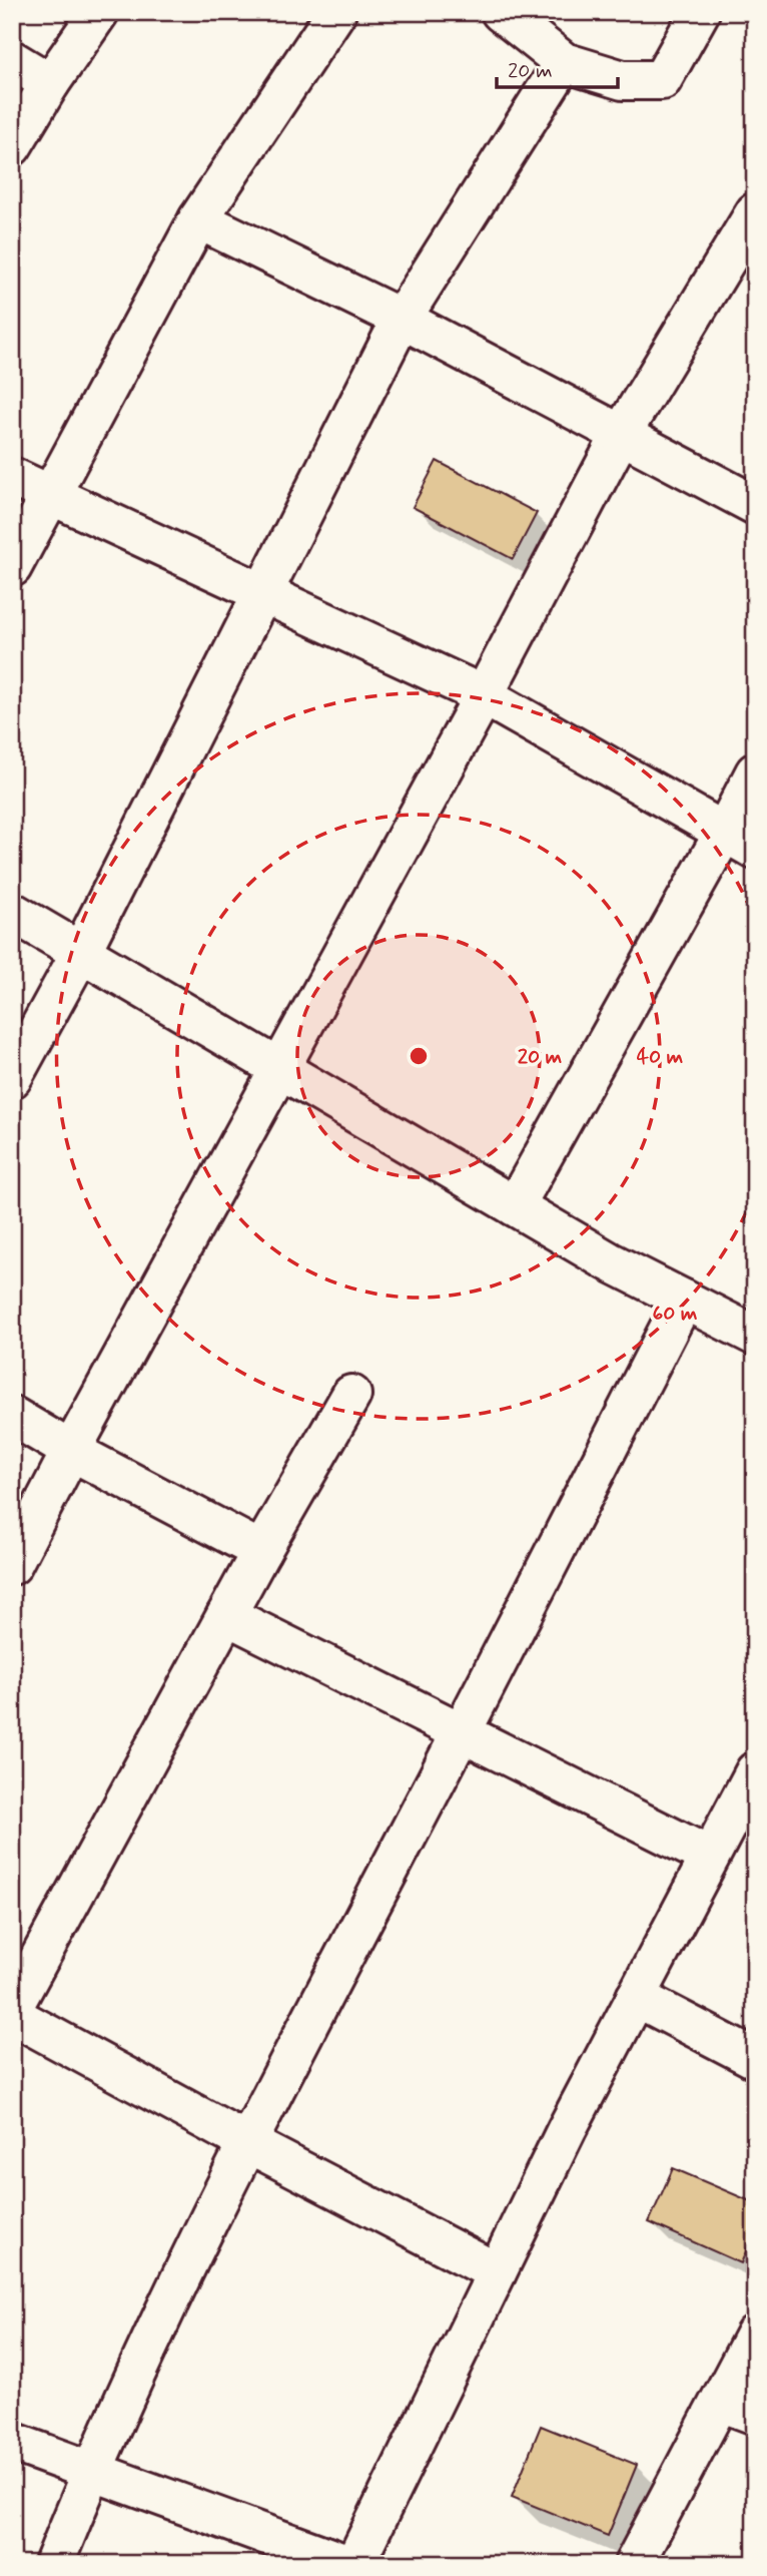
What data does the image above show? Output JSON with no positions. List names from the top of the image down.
{
  "scale_bar": "20 m",
  "rings": ["20 m", "40 m", "60 m"]
}
